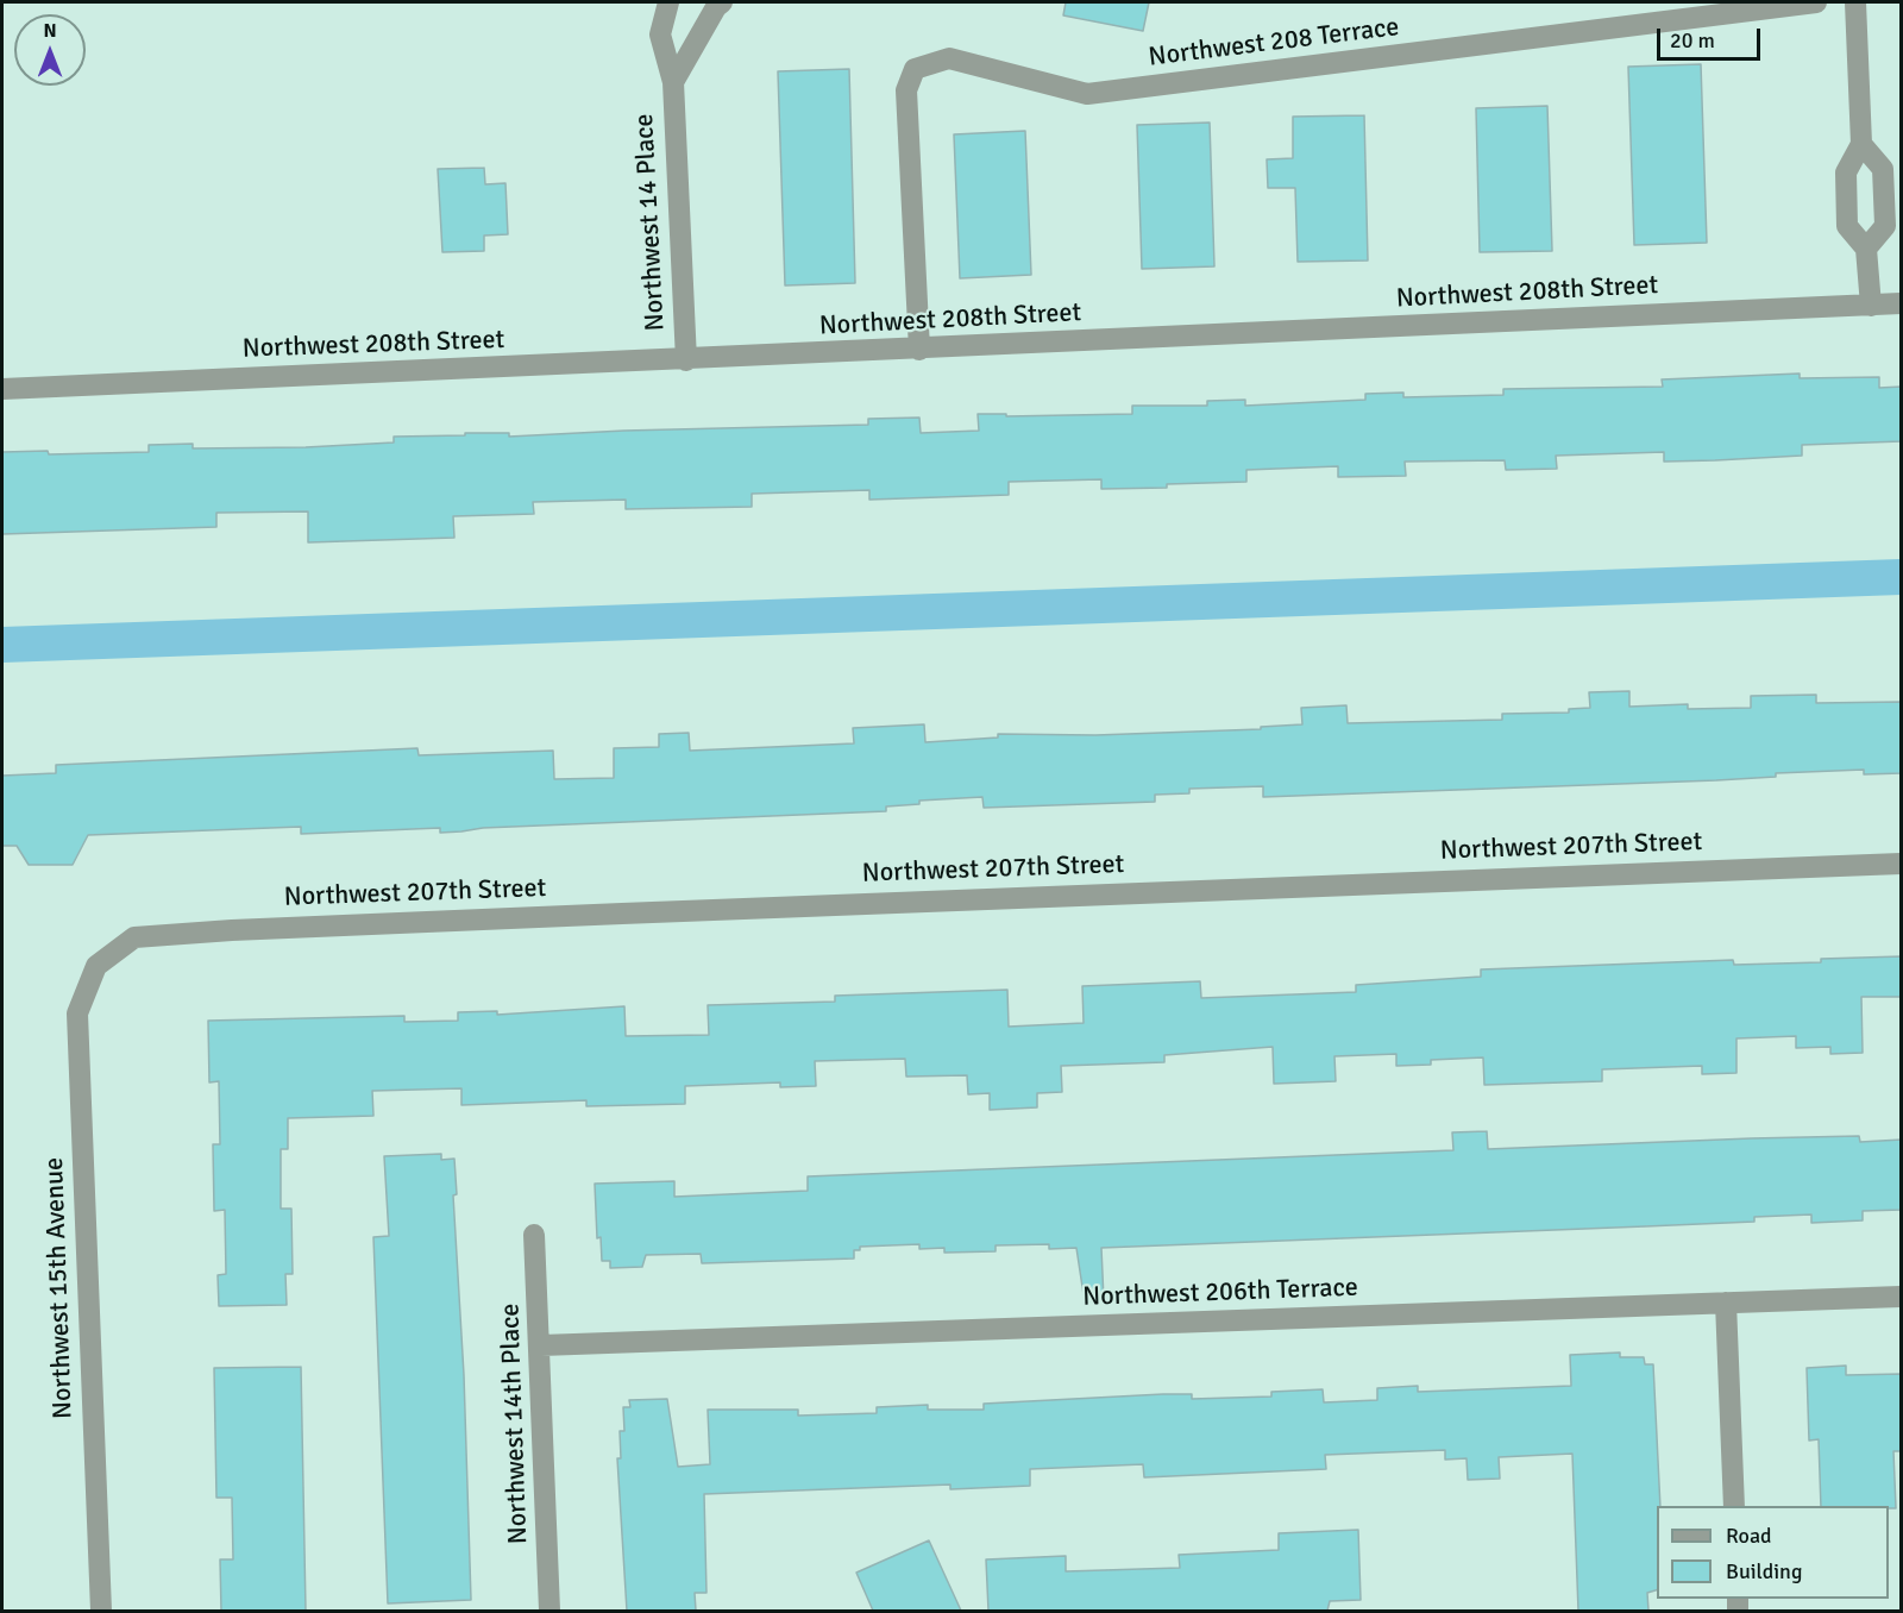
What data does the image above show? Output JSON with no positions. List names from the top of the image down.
{
  "streets": {
    "street": [
      "Northwest 208 Terrace",
      "Northwest 14 Place",
      "Northwest 208th Street",
      "Northwest 207th Street",
      "Northwest 15th Avenue",
      "Northwest 206th Terrace",
      "Northwest 14th Place"
    ]
  },
  "crossings": [
    ["Northwest 208 Terrace", "Northwest 208th Street"],
    ["Northwest 14 Place", "Northwest 208th Street"],
    ["Northwest 207th Street", "Northwest 15th Avenue"],
    ["Northwest 206th Terrace", "Northwest 14th Place"]
  ],
  "legend": ["Road", "Building"],
  "scale_bar": "20 m",
  "north": "top"
}
